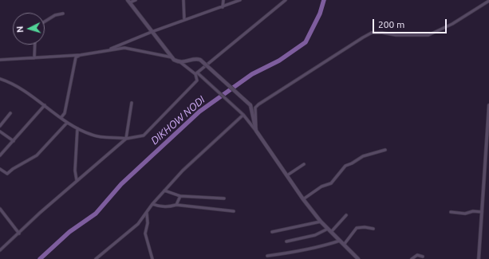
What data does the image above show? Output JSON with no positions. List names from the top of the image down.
{
  "water": ["DIKHOW NODI"],
  "scale_bar": "200 m",
  "north": "left"
}
